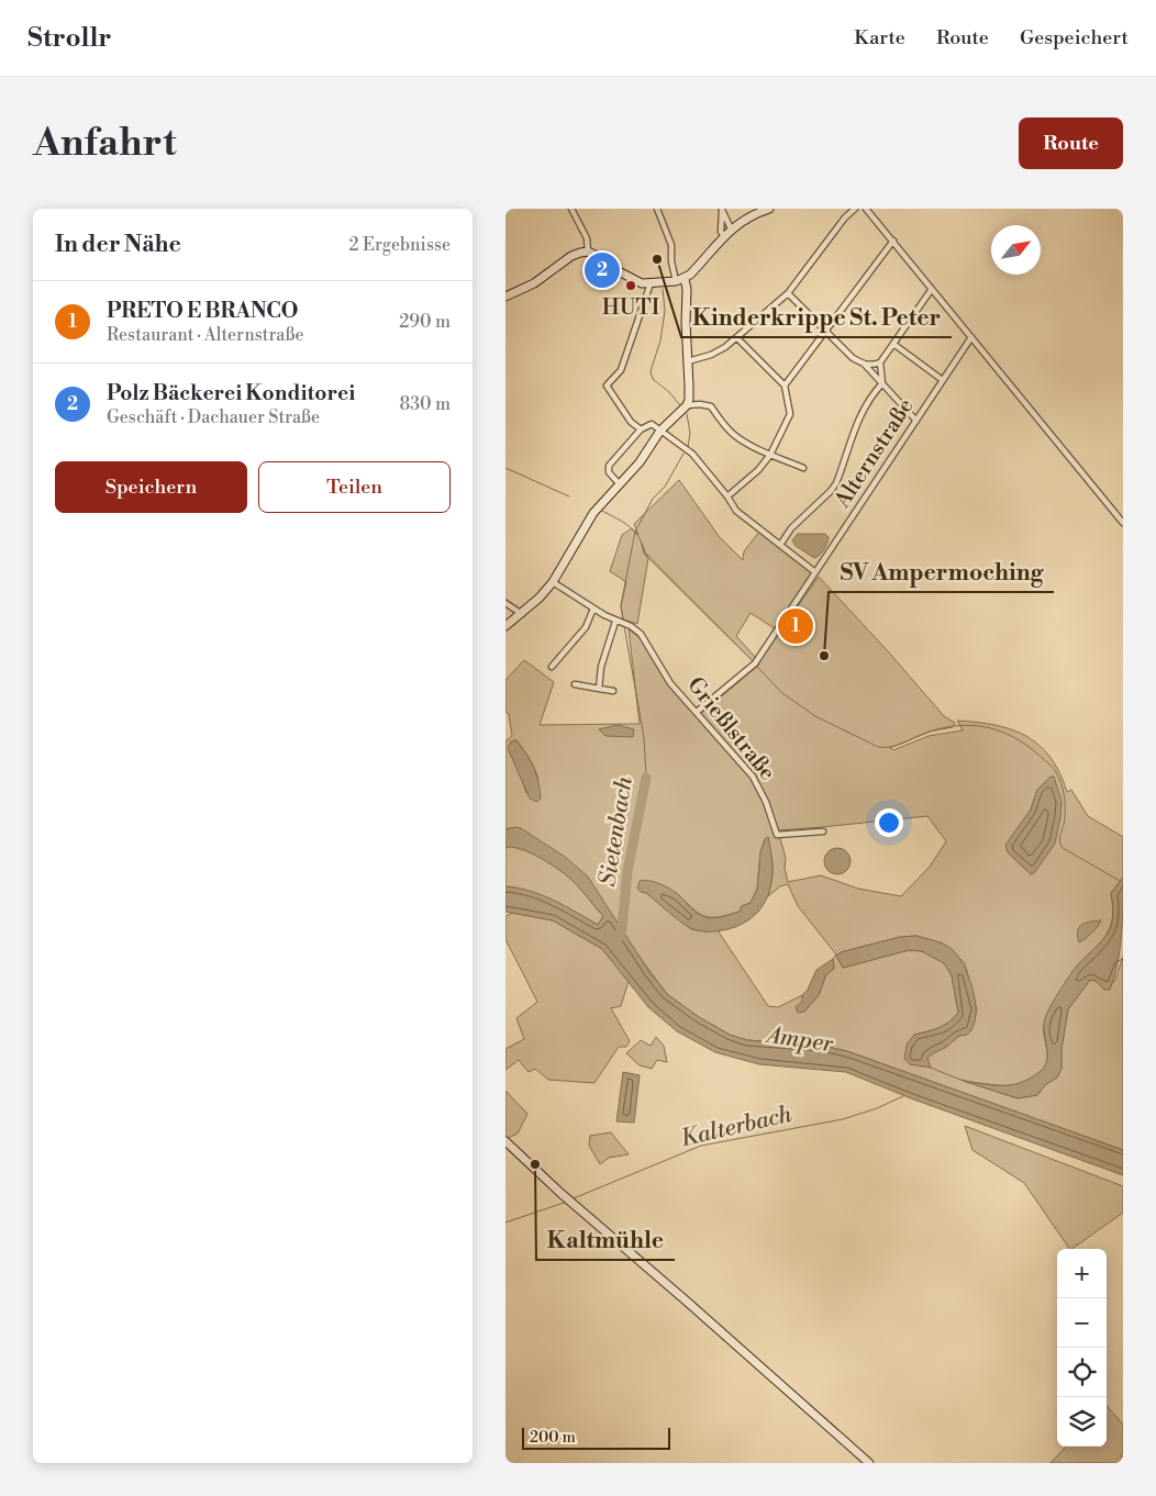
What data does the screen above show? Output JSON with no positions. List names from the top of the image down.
{
  "streets": {
    "street": ["Alternstraße", "Grießlstraße"]
  },
  "crossings": [
    ["Alternstraße", "Grießlstraße"]
  ],
  "water": ["Sietenbach", "Amper", "Kalterbach"],
  "places": [
    "Kinderkrippe St. Peter",
    "HUTI",
    "SV Ampermoching",
    "Kaltmühle"
  ],
  "scale_bar": "200 m",
  "north": "top right",
  "page": {
    "header": "Strollr",
    "nav": ["Karte", "Route", "Gespeichert"],
    "buttons": [
      "Route",
      ["Speichern", "Teilen"]
    ],
    "title": "Anfahrt",
    "heading": ["In der Nähe", "2 Ergebnisse"],
    "pins": ["2", "1"],
    "list": [
      {
        "mark": "1",
        "name": "PRETO E BRANCO",
        "note": "Restaurant · Alternstraße",
        "value": "290 m"
      },
      {
        "mark": "2",
        "name": "Polz Bäckerei Konditorei",
        "note": "Geschäft · Dachauer Straße",
        "value": "830 m"
      }
    ],
    "map_buttons": ["+", "−"],
    "scale": "200 m"
  }
}
